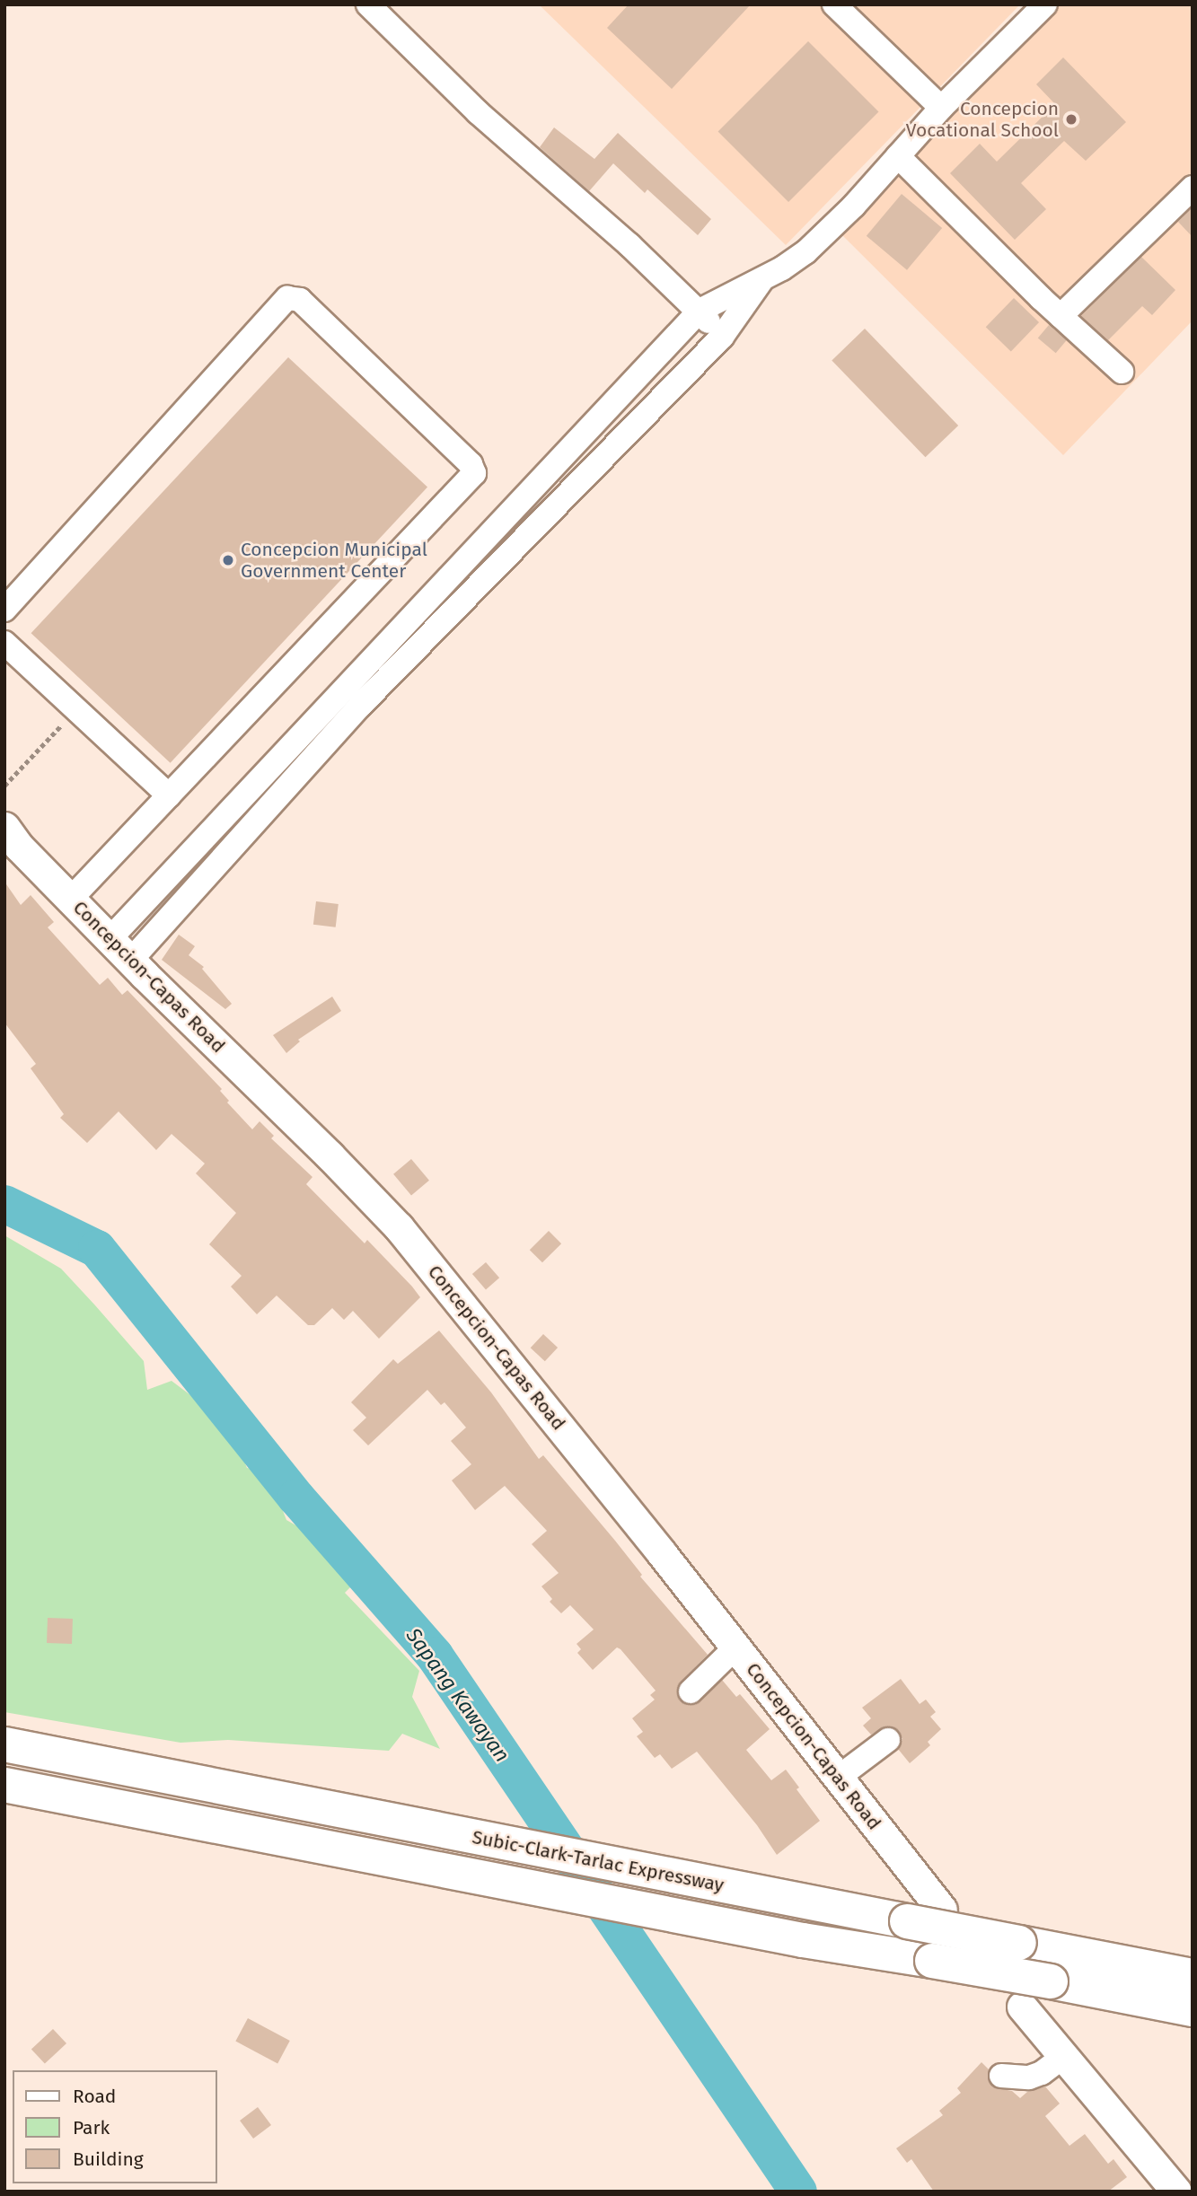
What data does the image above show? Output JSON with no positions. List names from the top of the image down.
{
  "streets": {
    "highway": ["Subic-Clark-Tarlac Expressway"],
    "main road": ["Concepcion-Capas Road"]
  },
  "water": ["Sapang Kawayan"],
  "places": ["Concepcion Vocational School", "Concepcion Municipal Government Center"],
  "legend": ["Road", "Park", "Building"]
}
